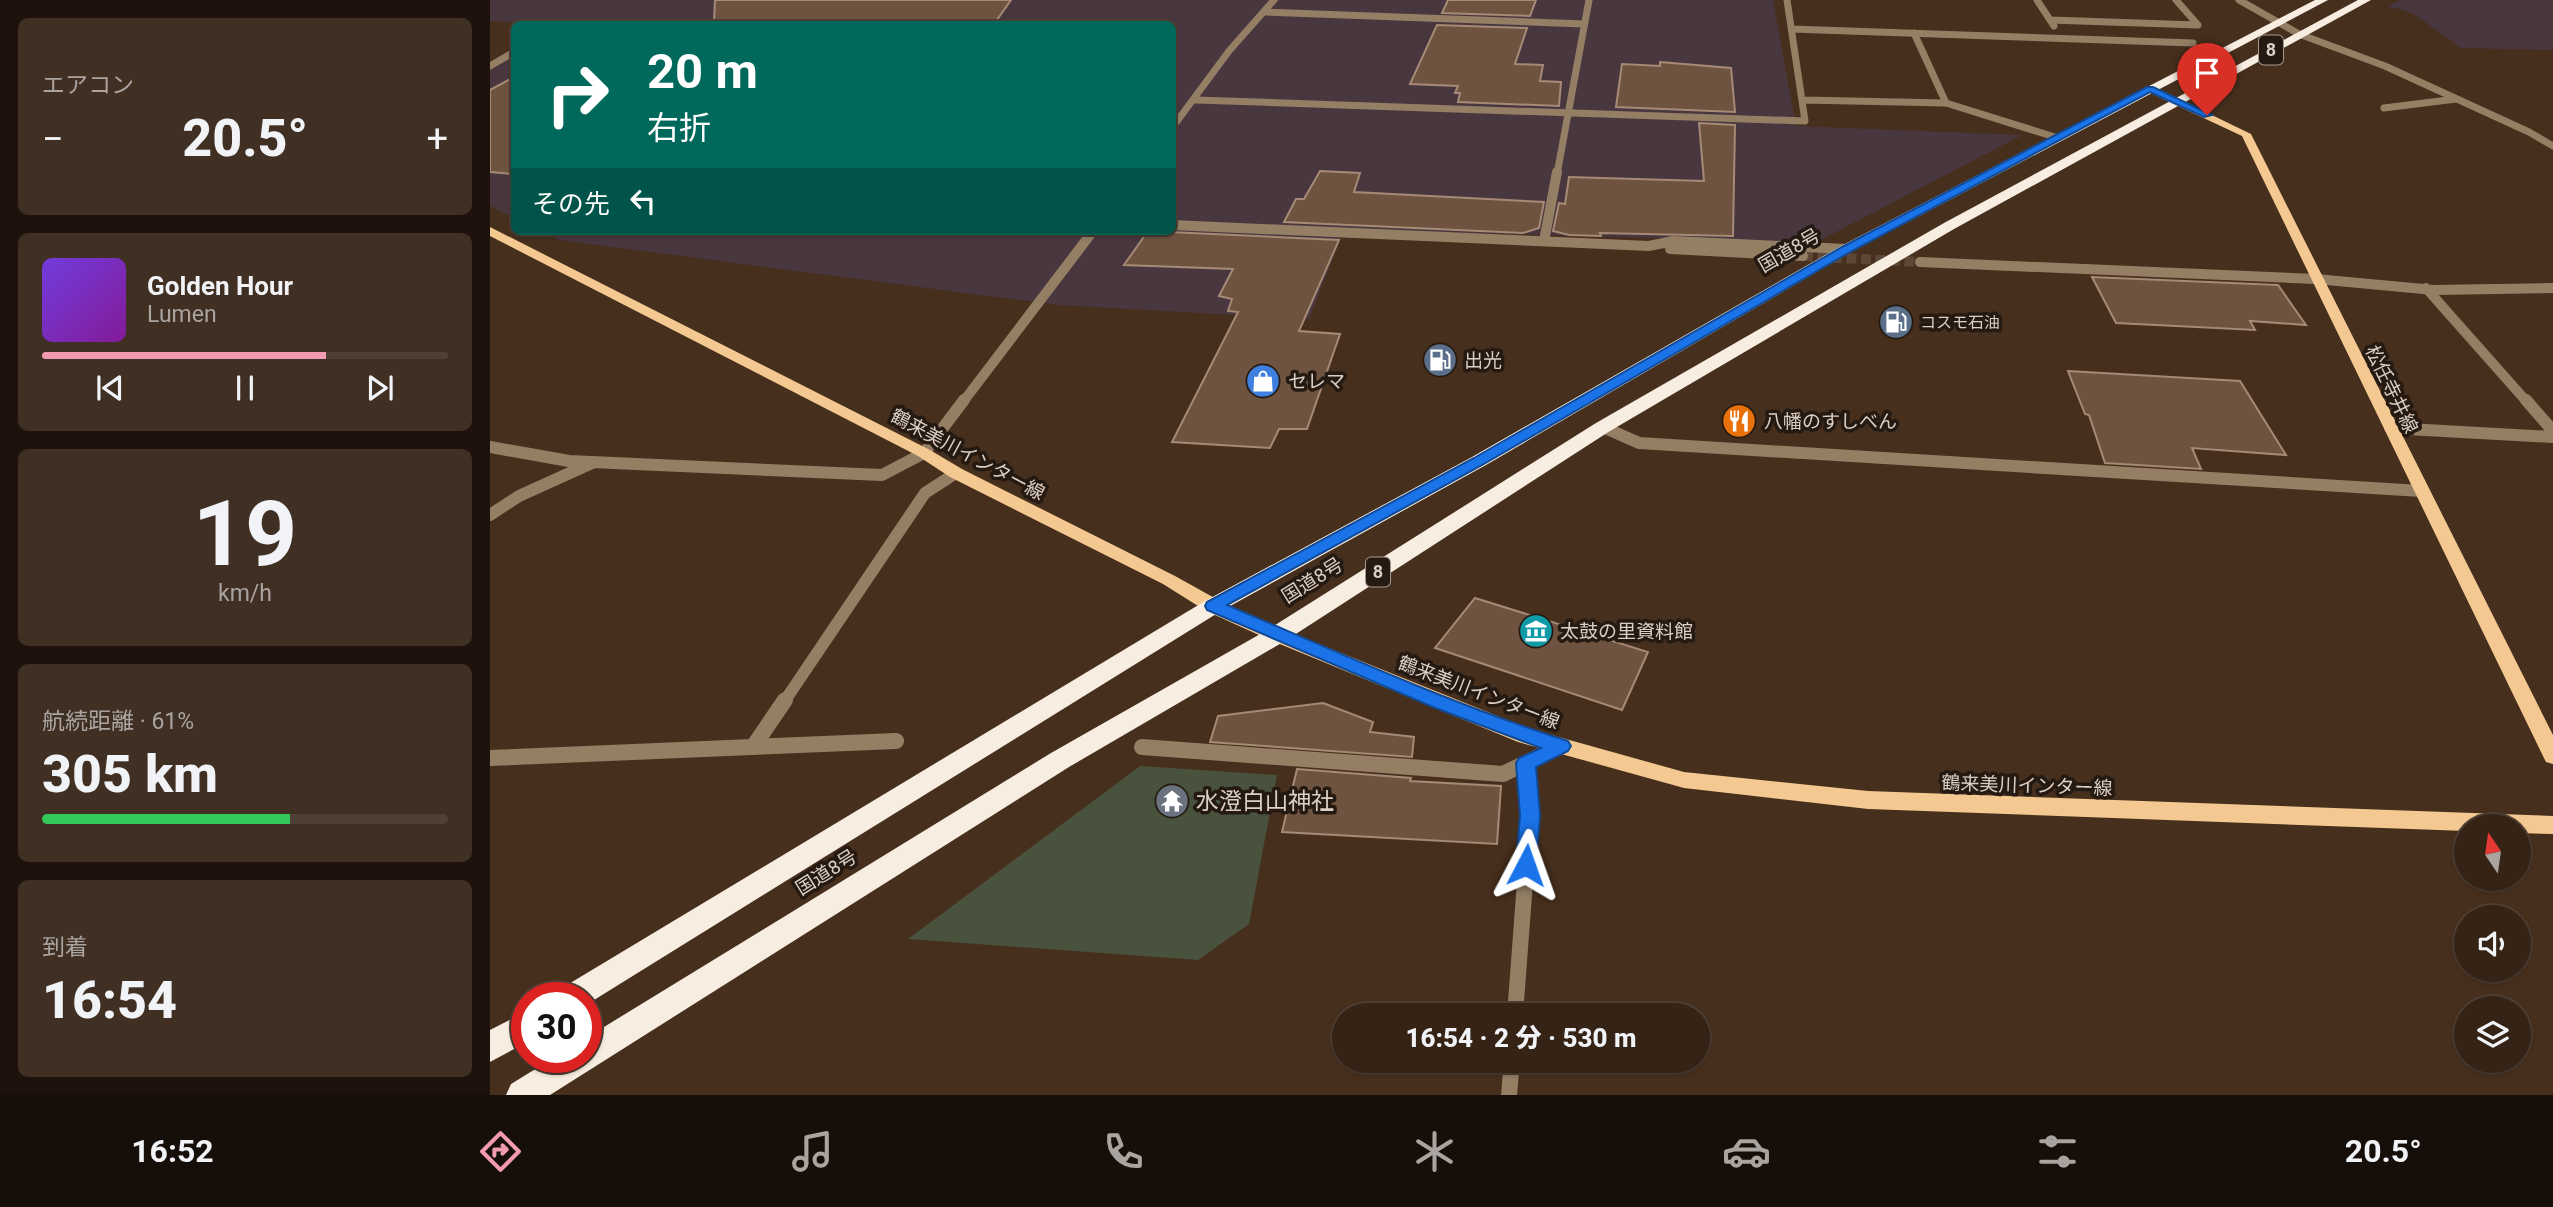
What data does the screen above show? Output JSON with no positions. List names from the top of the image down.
{
  "streets": {
    "highway": ["8", "国道8号"],
    "main road": ["松任寺井線", "鶴来美川インター線"]
  },
  "crossings": [
    ["国道8号", "松任寺井線"],
    ["国道8号", "鶴来美川インター線"]
  ],
  "places": {
    "fuel station": ["コスモ石油", "出光"],
    "shop": ["セレマ"],
    "restaurant": ["八幡のすしべん"],
    "museum": ["太鼓の里資料館"],
    "temple": ["水澄白山神社"]
  },
  "north": "top",
  "page": {
    "tile": [
      "エアコン",
      ["19", "km/h"],
      ["航続距離 · 61%", "305 km"],
      ["到着", "16:54"]
    ],
    "turn": ["20 m", "右折"],
    "heat": ["−", "20.5°", "+"],
    "then": "その先",
    "song": ["Golden Hour", "Lumen"],
    "limit": "30",
    "trip": "16:54 · 2 分 · 530 m",
    "tabs": ["16:52", "20.5°"]
  }
}
